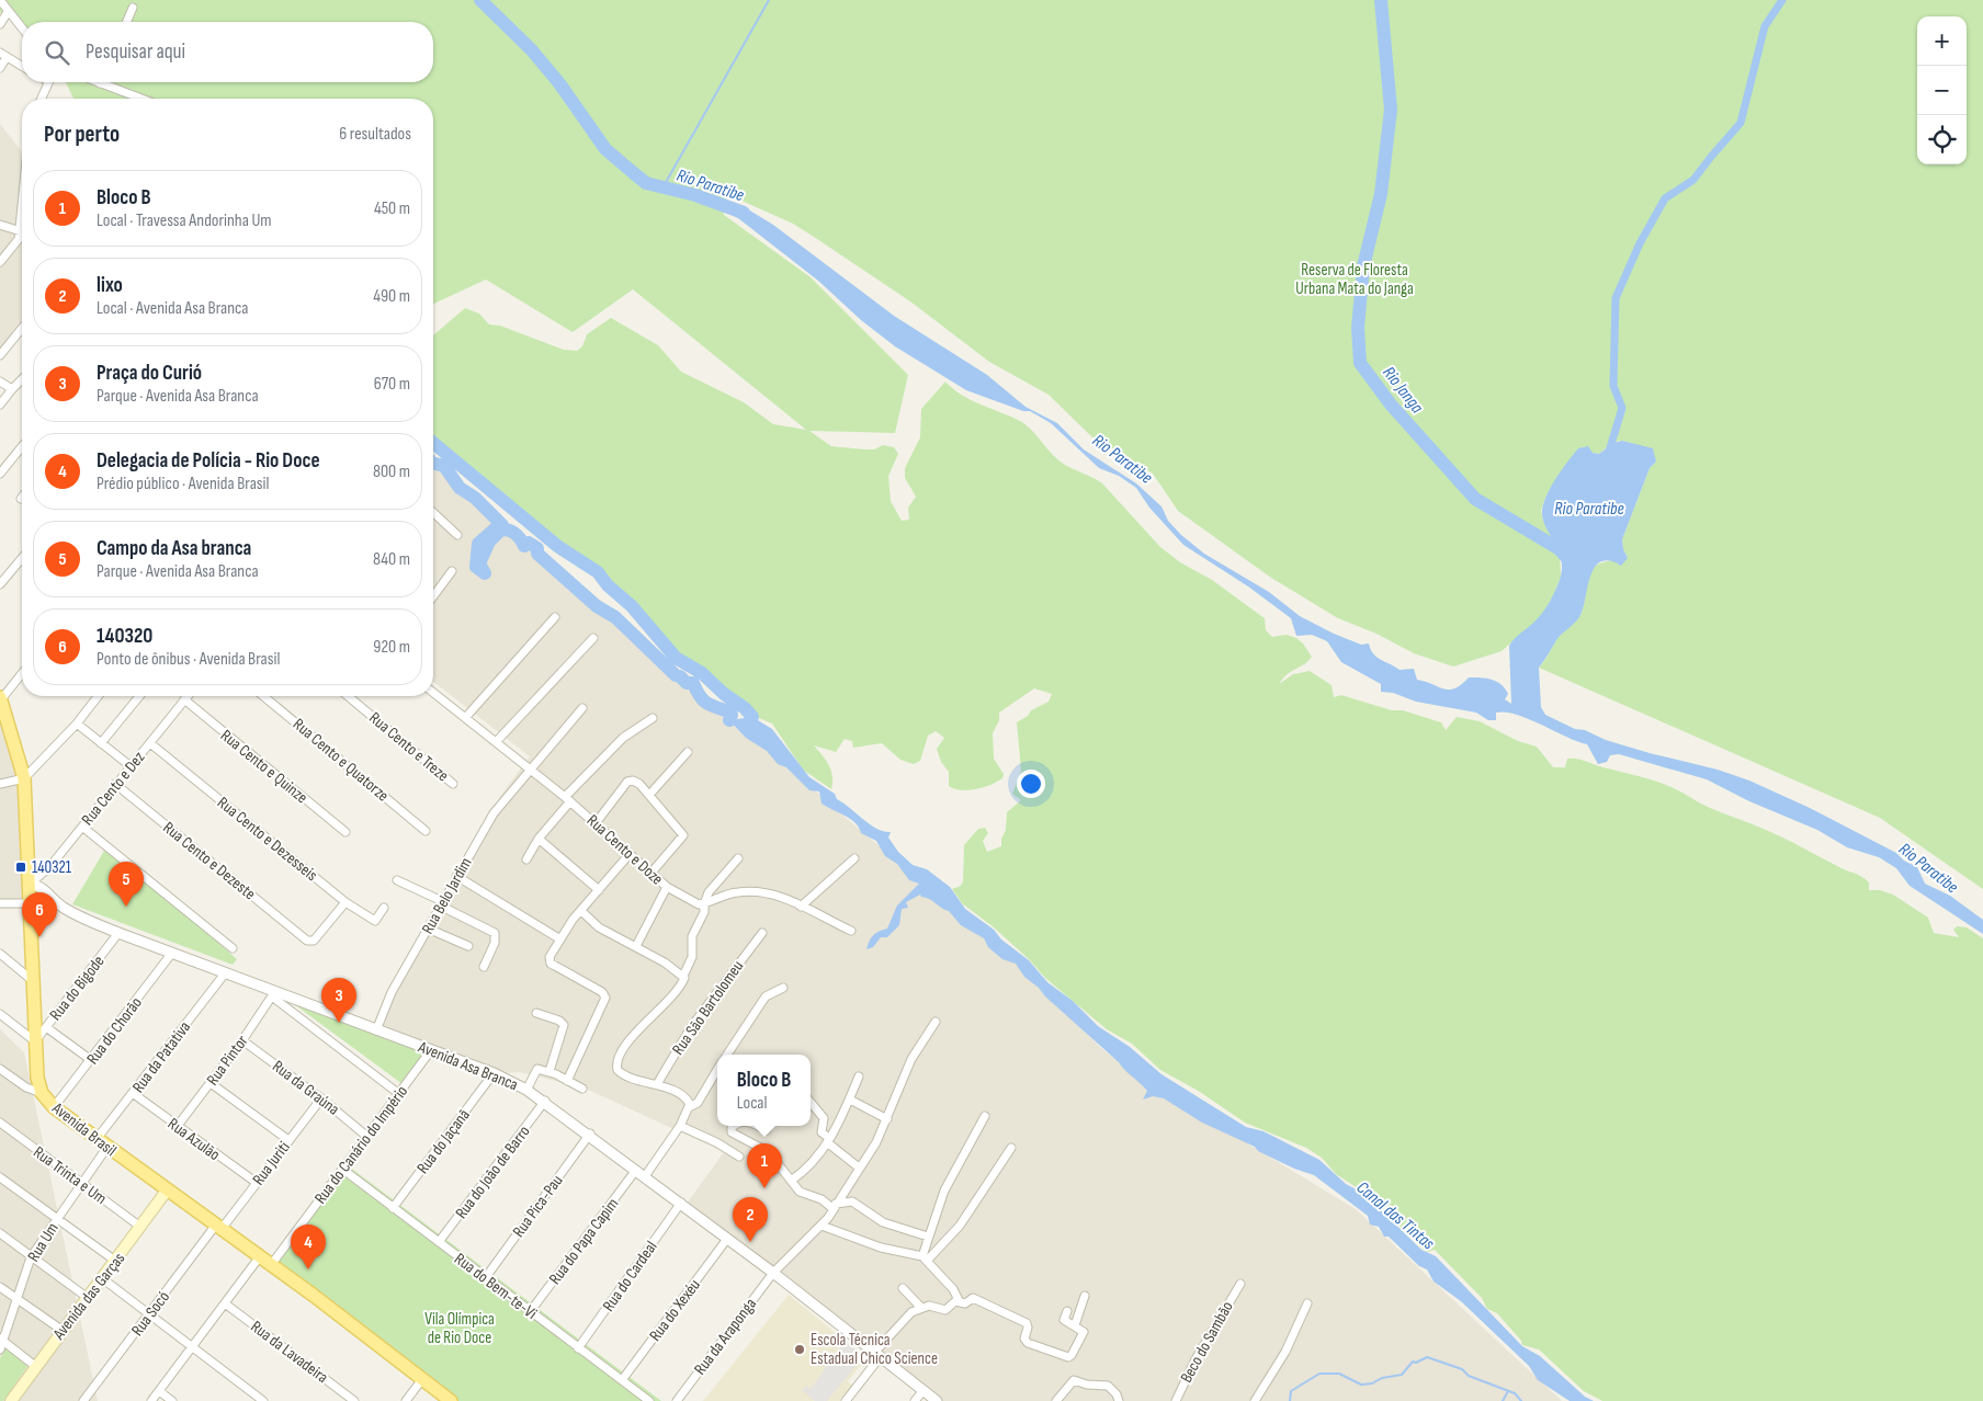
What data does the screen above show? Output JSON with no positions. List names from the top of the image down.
{
  "streets": {
    "main road": ["Avenida Brasil", "Avenida das Garças"],
    "street": [
      "Rua Cento e Treze",
      "Rua Cento e Quatorze",
      "Rua Cento e Quinze",
      "Rua Cento e Dez",
      "Rua Cento e Dezesseis",
      "Rua Cento e Doze",
      "Rua Cento e Dezeste",
      "Rua Belo Jardim",
      "Rua do Bigode",
      "Rua São Bartolomeu",
      "Rua do Chorão",
      "Rua da Patativa",
      "Rua Pintor",
      "Avenida Asa Branca",
      "Rua da Graúna",
      "Rua Azulão",
      "Rua do Jaçanã",
      "Rua do Canário do Império",
      "Rua Juriti",
      "Rua do João de Barro",
      "Rua Trinta e Um",
      "Rua Pica-Pau",
      "Rua do Papa Capim",
      "Rua Um",
      "Rua do Cardeal",
      "Rua do Bem-te-Vi",
      "Rua do Xexéu",
      "Rua Socó",
      "Rua da Araponga",
      "Beco do Sambão",
      "Rua da Lavadeira"
    ]
  },
  "crossings": [
    ["Rua Cento e Quinze", "Rua Cento e Dez"],
    ["Rua Cento e Dez", "Rua Cento e Dezesseis"],
    ["Rua Cento e Dez", "Rua Cento e Dezeste"],
    ["Rua Cento e Dez", "Avenida Asa Branca"],
    ["Rua Cento e Dez", "Avenida Brasil"],
    ["Rua Cento e Dezesseis", "Rua Cento e Dezeste"],
    ["Rua Cento e Doze", "Rua Belo Jardim"],
    ["Rua Belo Jardim", "Avenida Asa Branca"],
    ["Rua do Bigode", "Avenida Asa Branca"],
    ["Rua do Bigode", "Avenida Brasil"],
    ["Rua do Chorão", "Avenida Asa Branca"],
    ["Rua do Chorão", "Avenida Brasil"],
    ["Rua da Patativa", "Avenida Asa Branca"],
    ["Rua da Patativa", "Avenida Brasil"],
    ["Rua da Patativa", "Rua Azulão"],
    ["Rua da Patativa", "Rua Um"],
    ["Rua Pintor", "Avenida Asa Branca"],
    ["Rua Pintor", "Rua da Graúna"],
    ["Rua Pintor", "Rua Azulão"],
    ["Avenida Asa Branca", "Avenida Brasil"],
    ["Avenida Asa Branca", "Rua do Jaçanã"],
    ["Avenida Asa Branca", "Rua do Canário do Império"],
    ["Avenida Asa Branca", "Rua do João de Barro"],
    ["Avenida Asa Branca", "Rua Pica-Pau"],
    ["Avenida Asa Branca", "Rua do Papa Capim"],
    ["Avenida Asa Branca", "Rua do Cardeal"],
    ["Avenida Asa Branca", "Rua do Xexéu"],
    ["Avenida Asa Branca", "Rua da Araponga"],
    ["Rua da Graúna", "Rua do Canário do Império"],
    ["Rua da Graúna", "Rua Juriti"],
    ["Avenida Brasil", "Rua do Canário do Império"],
    ["Avenida Brasil", "Rua Juriti"],
    ["Avenida Brasil", "Rua Um"],
    ["Avenida Brasil", "Avenida das Garças"],
    ["Avenida Brasil", "Rua Socó"],
    ["Rua Azulão", "Rua Juriti"],
    ["Rua do Jaçanã", "Rua do Bem-te-Vi"],
    ["Rua do Canário do Império", "Rua do Bem-te-Vi"],
    ["Rua Juriti", "Rua Socó"],
    ["Rua do João de Barro", "Rua do Bem-te-Vi"],
    ["Rua Trinta e Um", "Rua Um"],
    ["Rua Trinta e Um", "Avenida das Garças"],
    ["Rua Pica-Pau", "Rua do Bem-te-Vi"],
    ["Rua do Papa Capim", "Rua do Bem-te-Vi"],
    ["Rua do Cardeal", "Rua do Bem-te-Vi"],
    ["Rua do Bem-te-Vi", "Rua do Xexéu"]
  ],
  "water": ["Rio Paratibe", "Rio Janga", "Canal das Tintas"],
  "parks": ["Reserva de Floresta Urbana Mata do Janga", "Vila Olímpica de Rio Doce"],
  "places": {
    "transit": ["140321"],
    "other": ["Escola Técnica Estadual Chico Science"]
  },
  "page": {
    "map_buttons": ["+", "−"],
    "search": "Pesquisar aqui",
    "heading": ["Por perto", "6 resultados"],
    "list": [
      {
        "mark": "1",
        "name": "Bloco B",
        "note": "Local · Travessa Andorinha Um",
        "value": "450 m"
      },
      {
        "mark": "2",
        "name": "lixo",
        "note": "Local · Avenida Asa Branca",
        "value": "490 m"
      },
      {
        "mark": "3",
        "name": "Praça do Curió",
        "note": "Parque · Avenida Asa Branca",
        "value": "670 m"
      },
      {
        "mark": "4",
        "name": "Delegacia de Polícia - Rio Doce",
        "note": "Prédio público · Avenida Brasil",
        "value": "800 m"
      },
      {
        "mark": "5",
        "name": "Campo da Asa branca",
        "note": "Parque · Avenida Asa Branca",
        "value": "840 m"
      },
      {
        "mark": "6",
        "name": "140320",
        "note": "Ponto de ônibus · Avenida Brasil",
        "value": "920 m"
      }
    ],
    "pins": [
      "5",
      "6",
      "3",
      "1",
      "2",
      "4"
    ],
    "popup": ["Bloco B", "Local"]
  }
}
